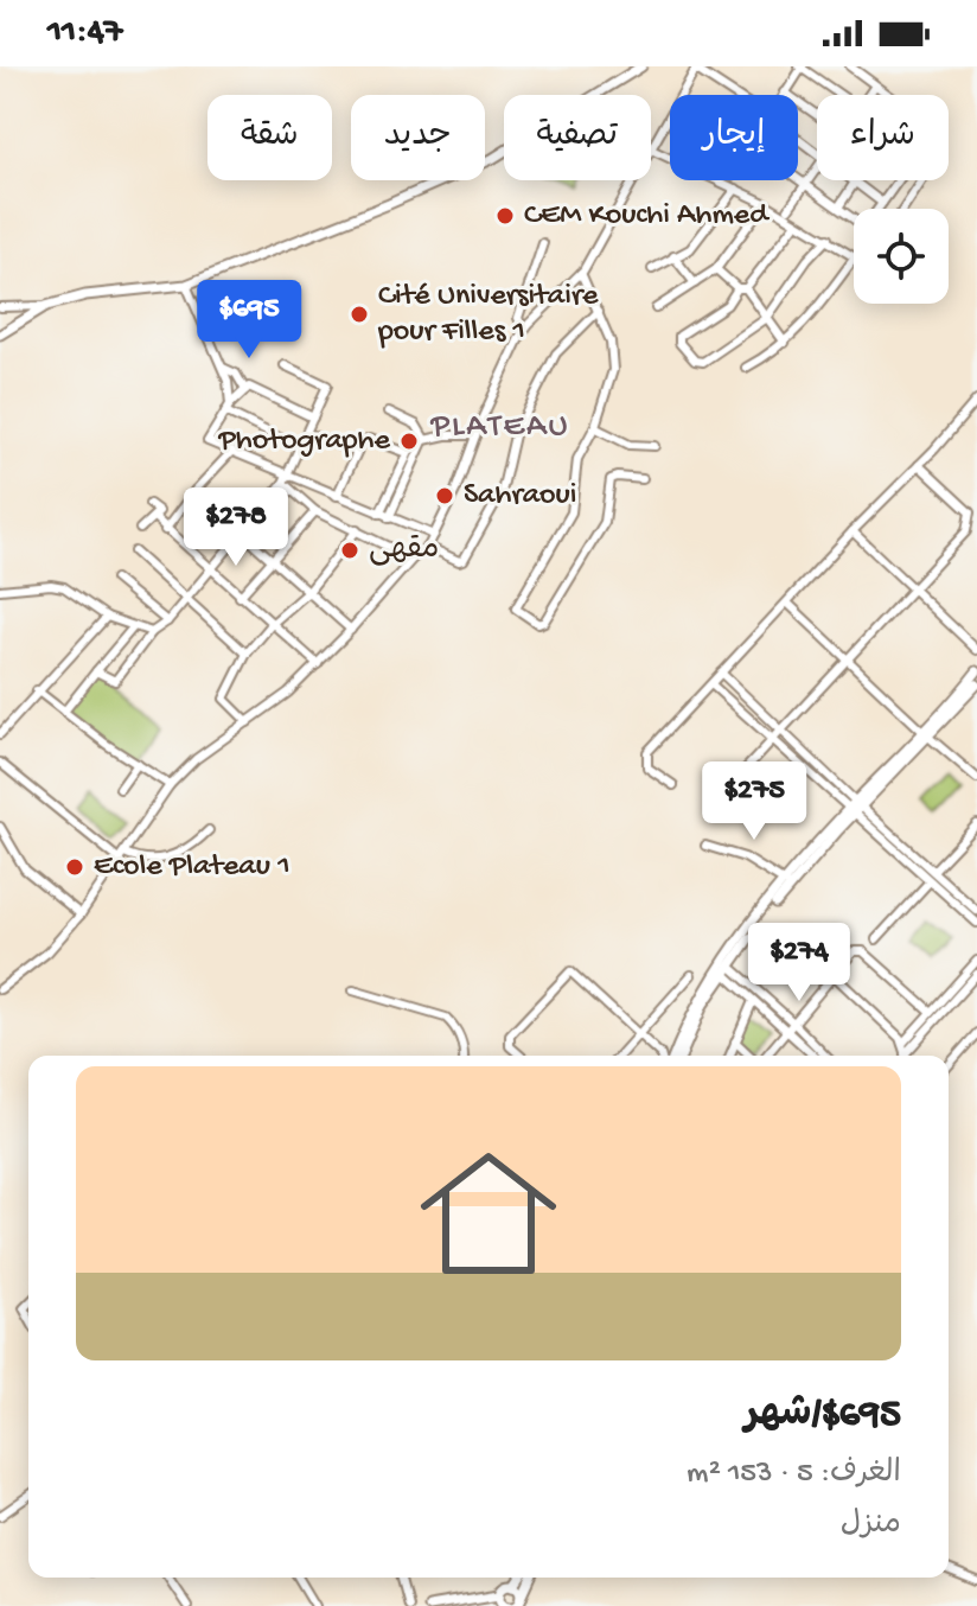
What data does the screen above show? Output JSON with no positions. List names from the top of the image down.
{
  "districts": ["PLATEAU"],
  "places": [
    "CEM Kouchi Ahmed",
    "Cité Universitaire pour Filles 1",
    "Photographe",
    "Sahraoui",
    "مقهى",
    "Ecole Plateau 1"
  ],
  "page": {
    "status": "11:47",
    "chip": [
      "شراء",
      "إيجار",
      "تصفية",
      "جديد",
      "شقة"
    ],
    "price": [
      "$695",
      "$278",
      "$275",
      "$274"
    ],
    "list": [
      {
        "name": "$695/شهر",
        "note": "الغرف: 5 · 153 m² · منزل"
      }
    ]
  }
}
